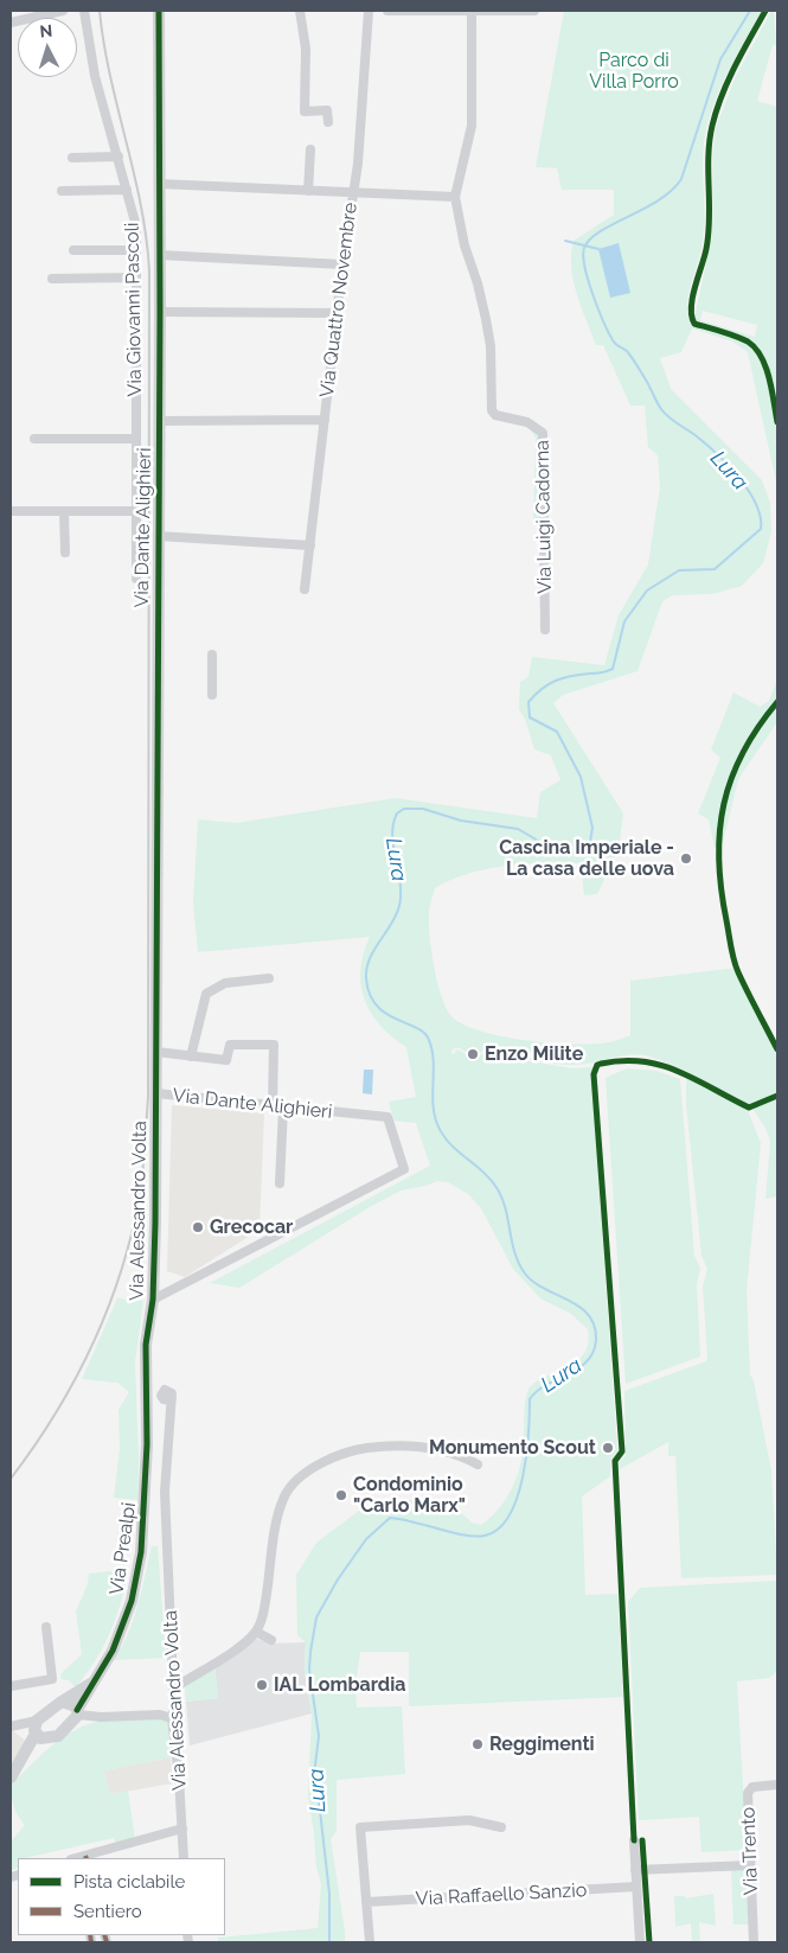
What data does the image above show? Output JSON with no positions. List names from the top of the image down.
{
  "streets": {
    "street": [
      "Via Quattro Novembre",
      "Via Giovanni Pascoli",
      "Via Luigi Cadorna",
      "Via Dante Alighieri",
      "Via Alessandro Volta",
      "Via Prealpi",
      "Via Trento",
      "Via Raffaello Sanzio"
    ]
  },
  "crossings": [
    ["Via Dante Alighieri", "Via Alessandro Volta"],
    ["Via Alessandro Volta", "Via Prealpi"]
  ],
  "water": ["Lura"],
  "parks": ["Parco di Villa Porro"],
  "places": [
    "Cascina Imperiale - La casa delle uova",
    "Enzo Milite",
    "Grecocar",
    "Monumento Scout",
    "Condominio \"Carlo Marx\"",
    "IAL Lombardia",
    "Reggimenti"
  ],
  "legend": ["Pista ciclabile", "Sentiero"],
  "north": "top"
}
